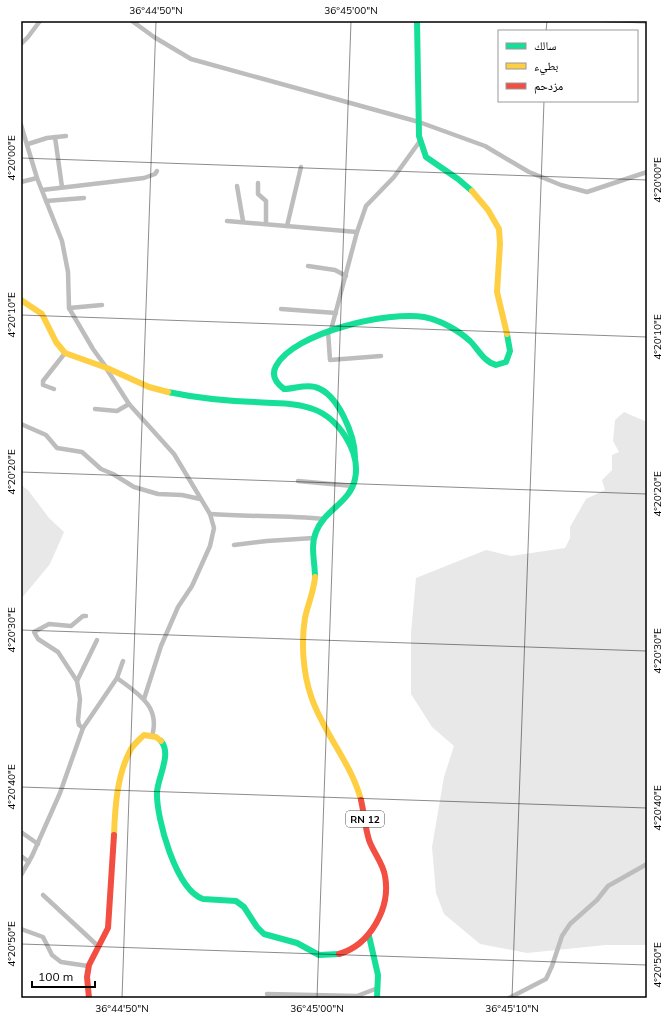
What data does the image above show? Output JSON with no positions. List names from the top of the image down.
{
  "streets": {
    "main road": ["RN 12"]
  },
  "legend": ["سالك", "بطيء", "مزدحم"],
  "scale_bar": "100 m",
  "coordinates": [
    "36°44'50\"N",
    "36°45'00\"N",
    "4°20'00\"E",
    "4°20'10\"E",
    "4°20'20\"E",
    "4°20'30\"E",
    "4°20'40\"E",
    "4°20'50\"E",
    "36°45'10\"N"
  ]
}
